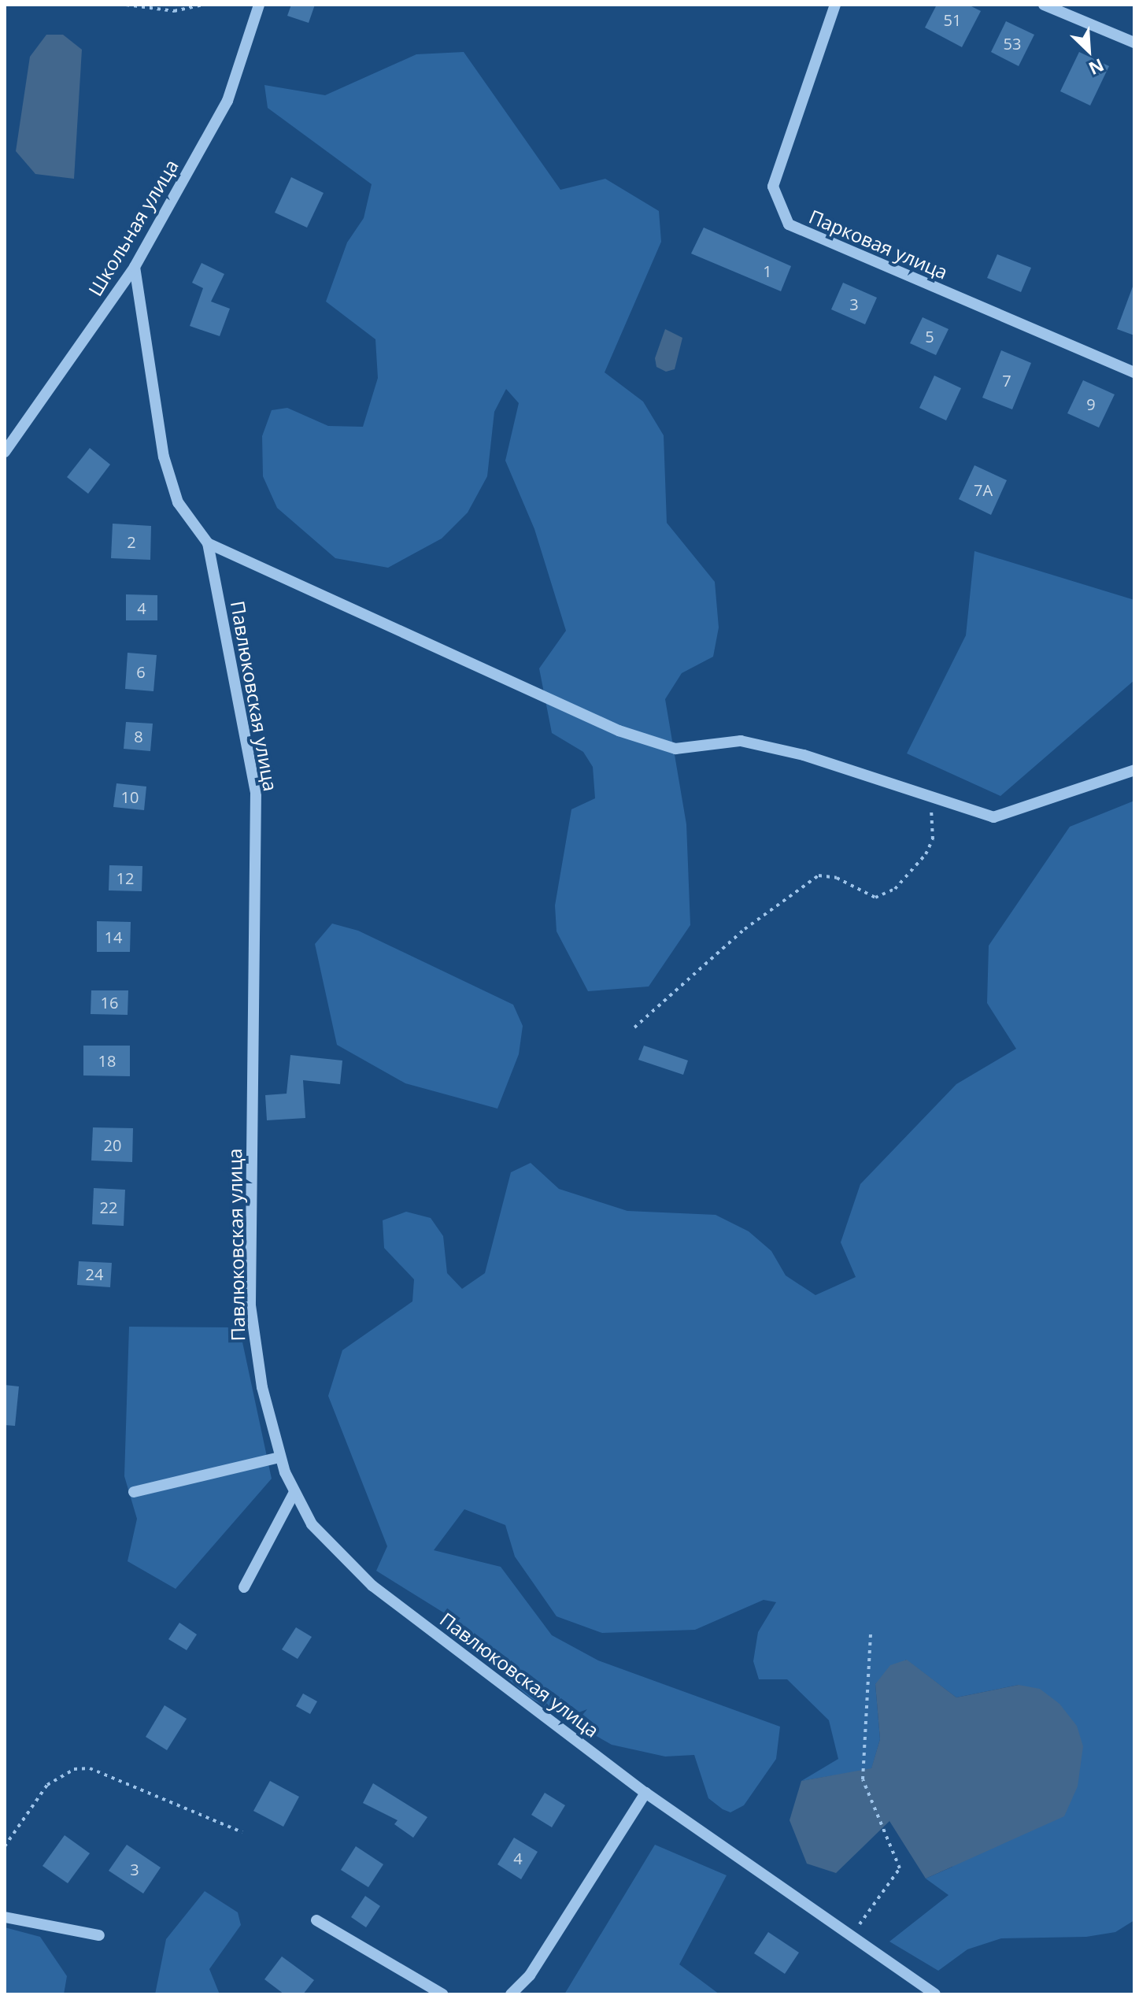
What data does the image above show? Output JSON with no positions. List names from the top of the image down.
{
  "streets": {
    "street": ["Школьная улица", "Парковая улица", "Павлюковская улица"]
  },
  "crossings": [
    ["Школьная улица", "Павлюковская улица"]
  ],
  "house_numbers": [
    "51",
    "53",
    "1",
    "3",
    "5",
    "7",
    "9",
    "7А",
    "2",
    "4",
    "6",
    "8",
    "10",
    "12",
    "14",
    "16",
    "18",
    "20",
    "22",
    "24",
    "4",
    "3"
  ],
  "north": "bottom right"
}
